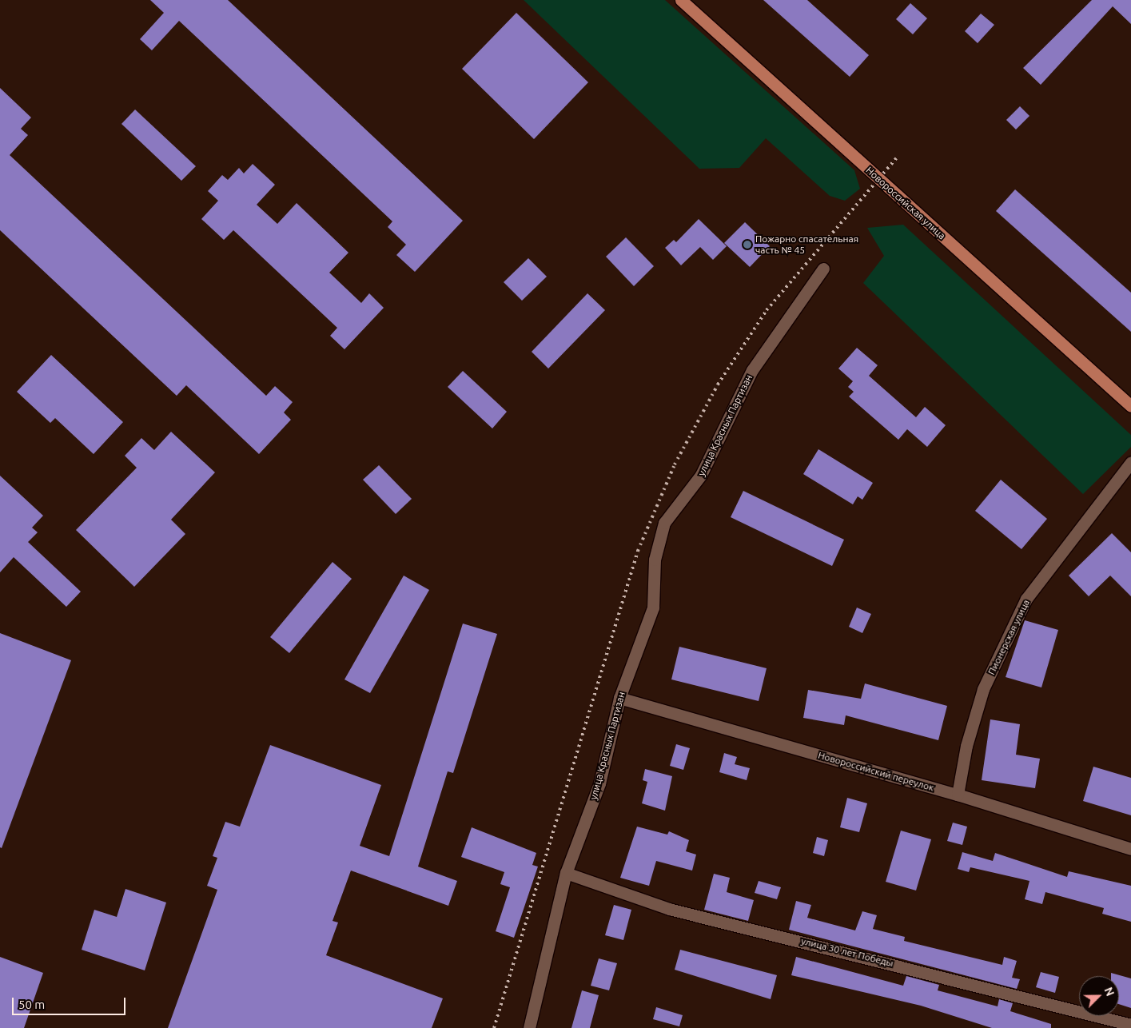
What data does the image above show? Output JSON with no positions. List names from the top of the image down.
{
  "streets": {
    "main road": ["Новороссийская улица"],
    "street": [
      "улица Красных Партизан",
      "Пионерская улица",
      "Новороссийский переулок",
      "улица 30 лет Победы"
    ]
  },
  "crossings": [
    ["улица Красных Партизан", "Новороссийский переулок"],
    ["улица Красных Партизан", "улица 30 лет Победы"],
    ["Пионерская улица", "Новороссийский переулок"]
  ],
  "places": ["Пожарно спасательная часть № 45"],
  "scale_bar": "50 m",
  "north": "top right"
}
